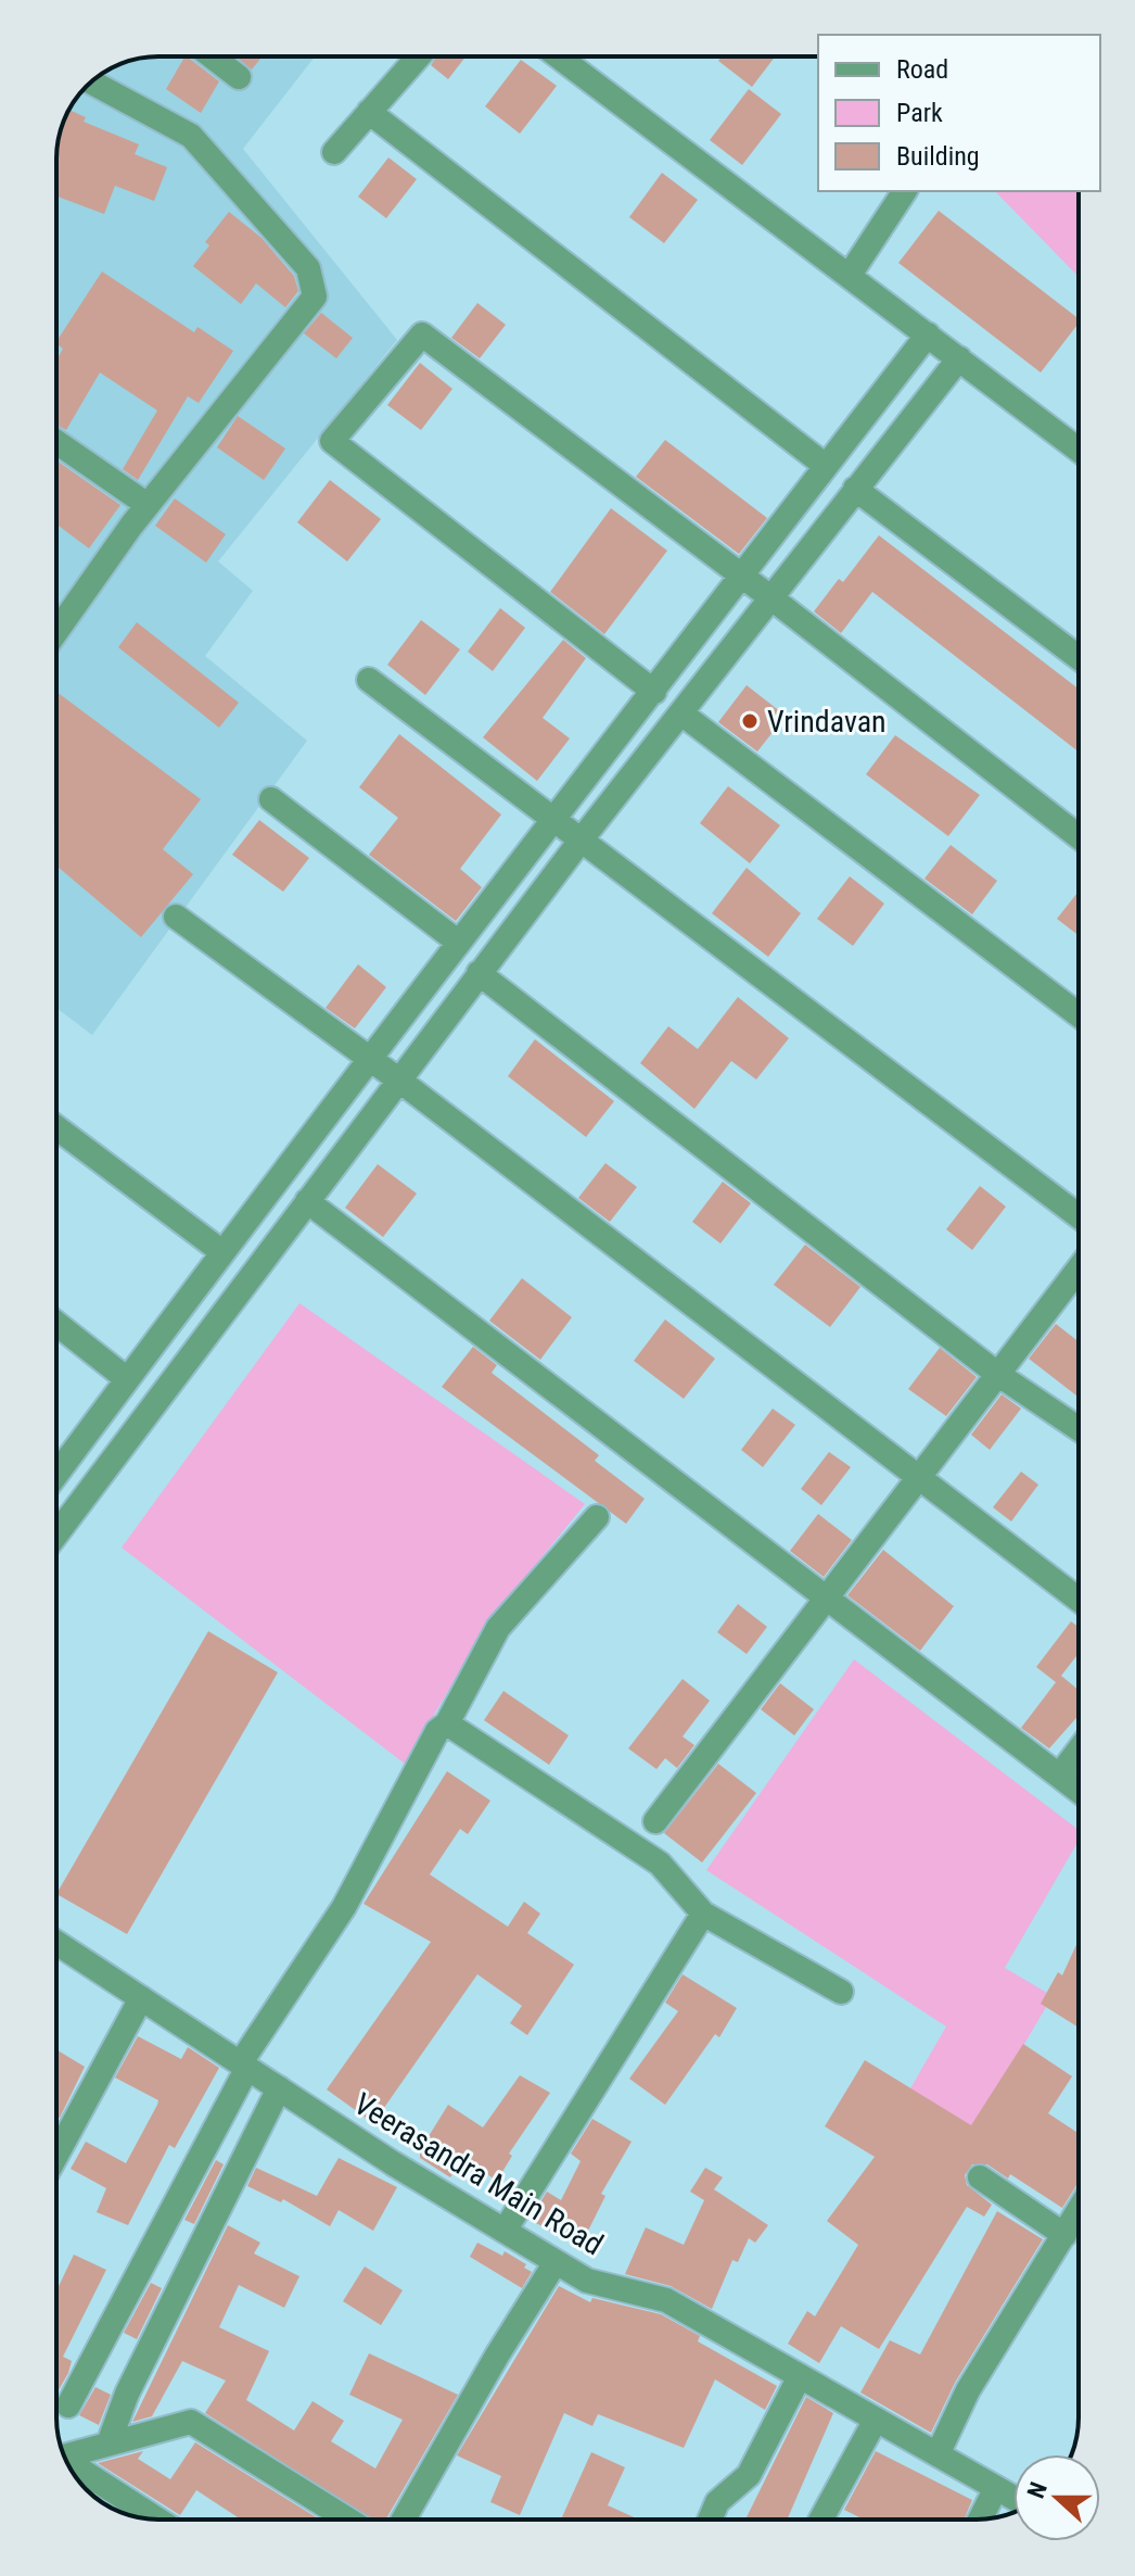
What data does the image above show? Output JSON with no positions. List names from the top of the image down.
{
  "streets": {
    "street": ["Veerasandra Main Road"]
  },
  "places": ["Vrindavan"],
  "legend": ["Road", "Park", "Building"],
  "north": "left"
}
